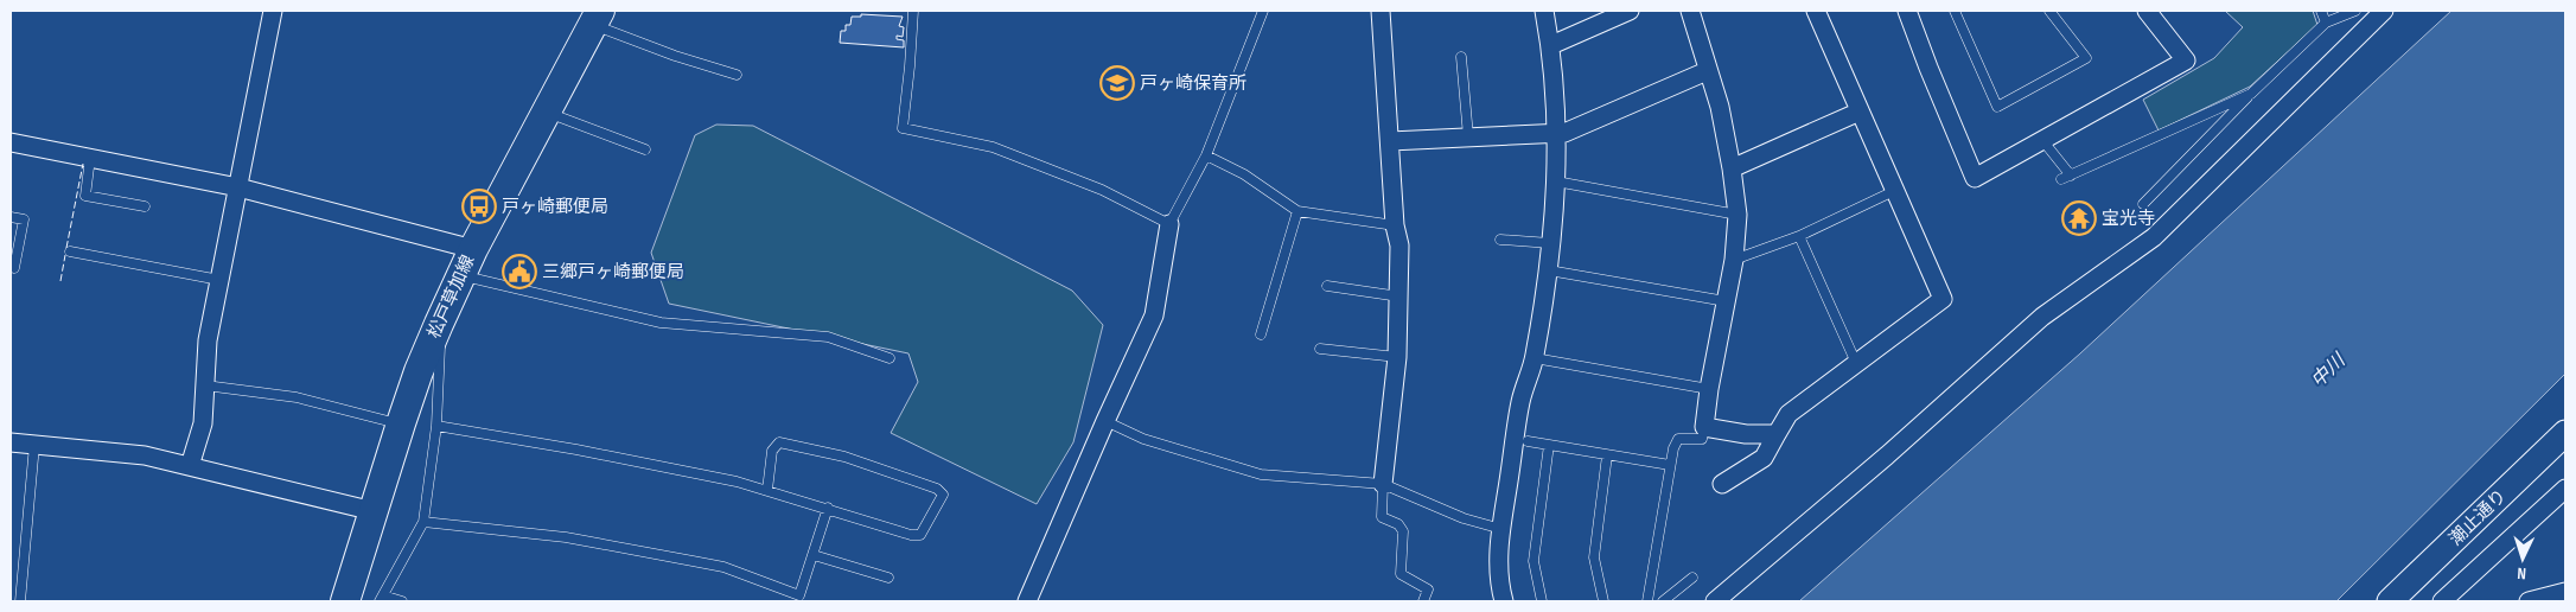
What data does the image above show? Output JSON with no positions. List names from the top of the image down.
{
  "streets": {
    "main road": ["松戸草加線"],
    "street": ["潮止通り"]
  },
  "water": ["中川"],
  "places": {
    "school or university": ["戸ヶ崎保育所"],
    "bus stop": ["戸ヶ崎郵便局"],
    "temple": ["宝光寺"],
    "public building": ["三郷戸ヶ崎郵便局"]
  },
  "north": "bottom"
}
